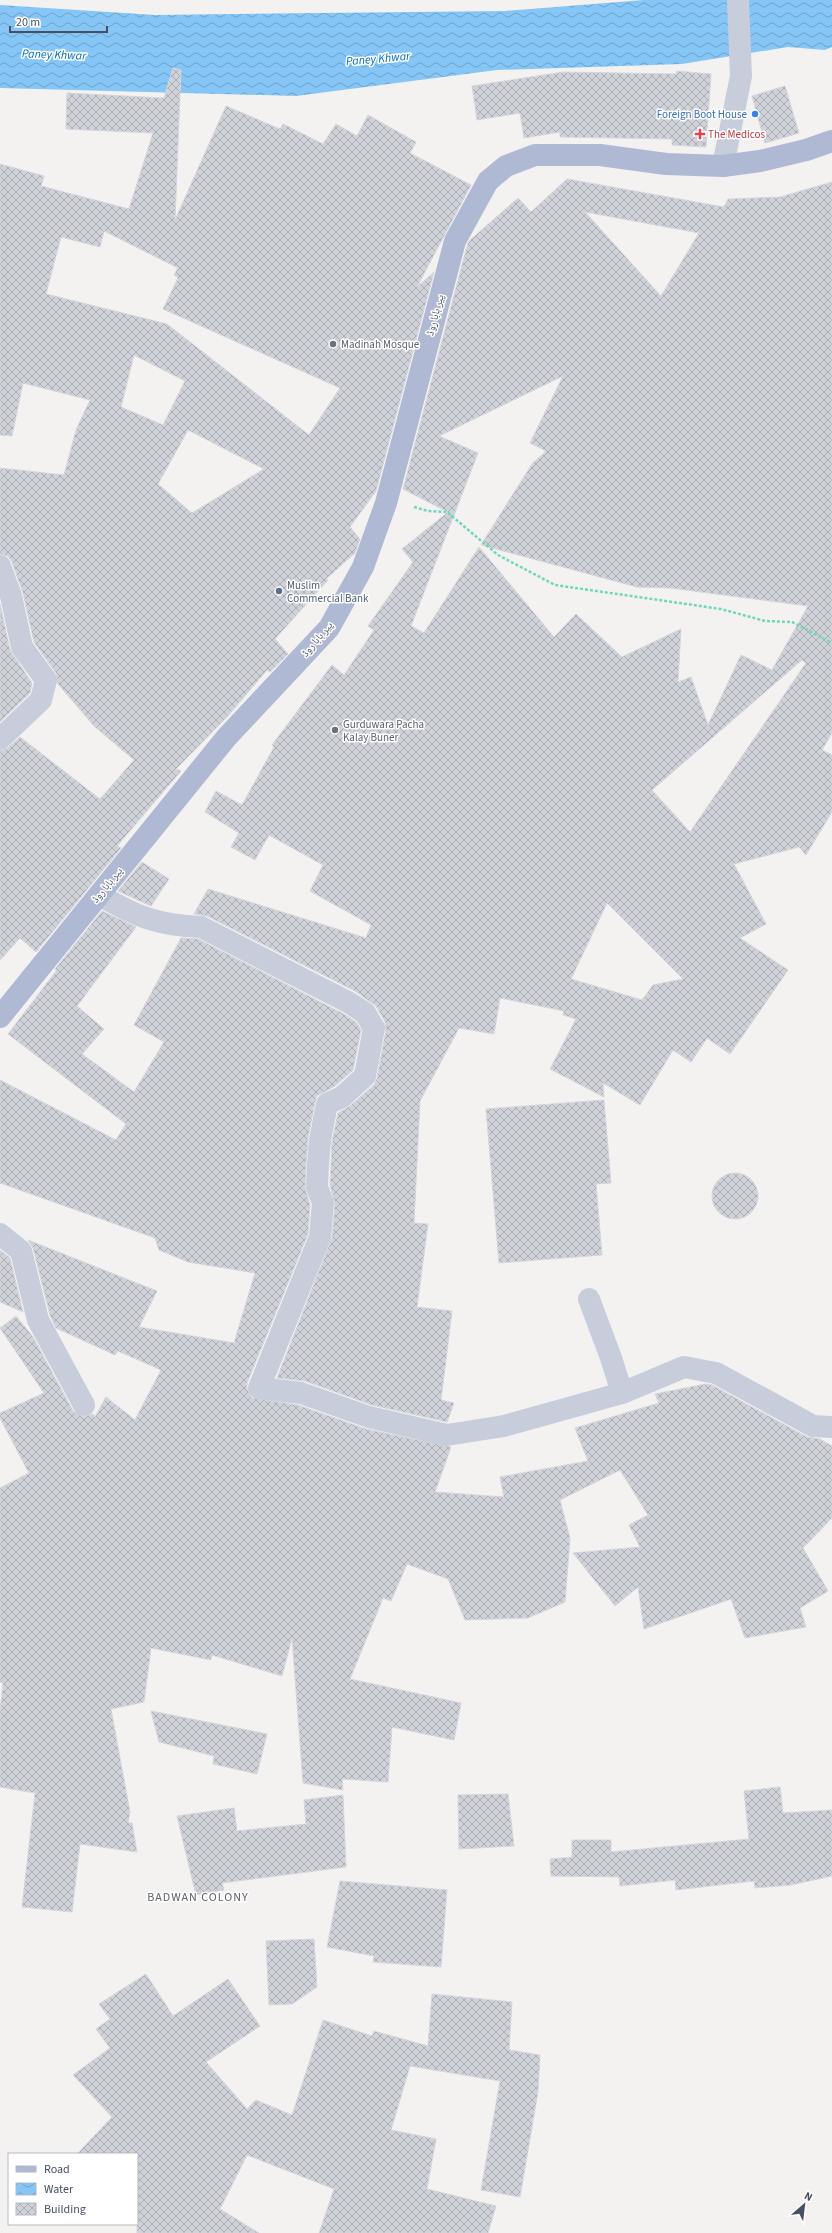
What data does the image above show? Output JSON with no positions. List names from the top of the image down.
{
  "streets": {
    "main road": ["پیر بابا روڈ"]
  },
  "districts": ["BADWAN COLONY"],
  "water": ["Paney Khwar"],
  "places": {
    "other": [
      "Foreign Boot House",
      "Madinah Mosque",
      "Muslim Commercial Bank",
      "Gurduwara Pacha Kalay Buner"
    ],
    "health": ["The Medicos"]
  },
  "legend": ["Road", "Water", "Building"],
  "scale_bar": "20 m",
  "north": "top right"
}
